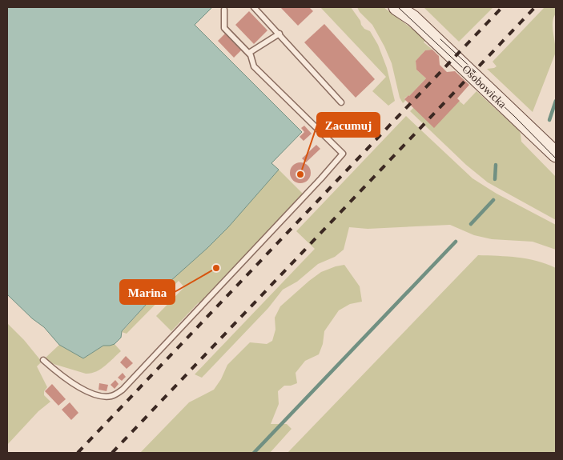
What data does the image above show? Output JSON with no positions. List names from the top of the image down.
{
  "streets": {
    "street": ["Osobowicka"]
  },
  "places": ["Zacumuj", "Marina"]
}
